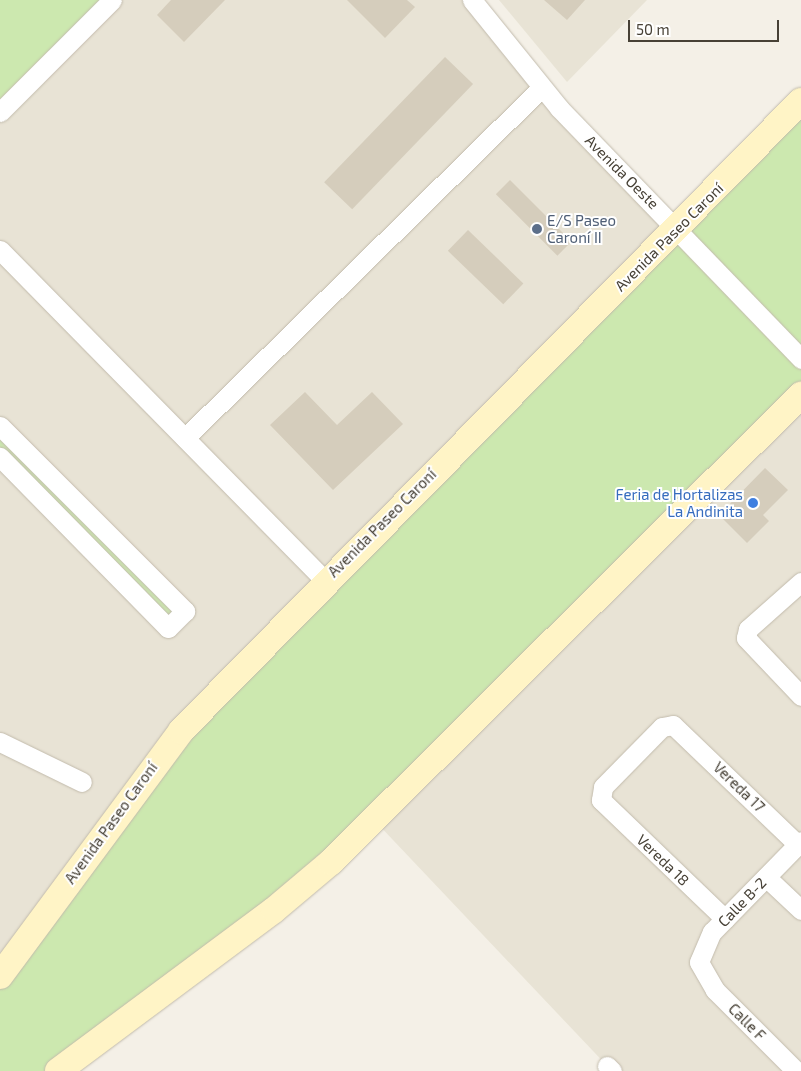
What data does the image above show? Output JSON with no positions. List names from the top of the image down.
{
  "streets": {
    "street": [
      "Avenida Oeste",
      "Avenida Paseo Caroní",
      "Vereda 17",
      "Vereda 18",
      "Calle B-2",
      "Calle F"
    ]
  },
  "crossings": [
    ["Avenida Oeste", "Avenida Paseo Caroní"],
    ["Vereda 17", "Vereda 18"],
    ["Vereda 17", "Calle B-2"],
    ["Vereda 18", "Calle B-2"],
    ["Calle B-2", "Calle F"]
  ],
  "places": ["E/S Paseo Caroní II", "Feria de Hortalizas La Andinita"],
  "scale_bar": "50 m"
}
